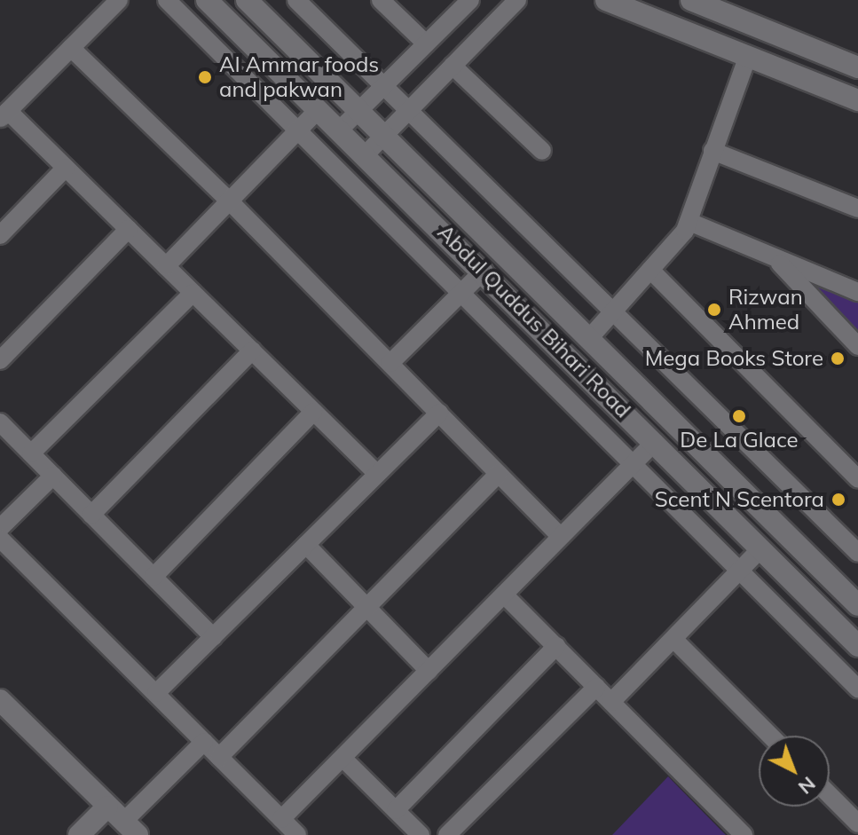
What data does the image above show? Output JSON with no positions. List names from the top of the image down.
{
  "streets": {
    "main road": ["Abdul Quddus Bihari Road"]
  },
  "places": [
    "Al Ammar foods and pakwan",
    "Rizwan Ahmed",
    "Mega Books Store",
    "De La Glace",
    "Scent N Scentora"
  ],
  "north": "bottom right"
}
